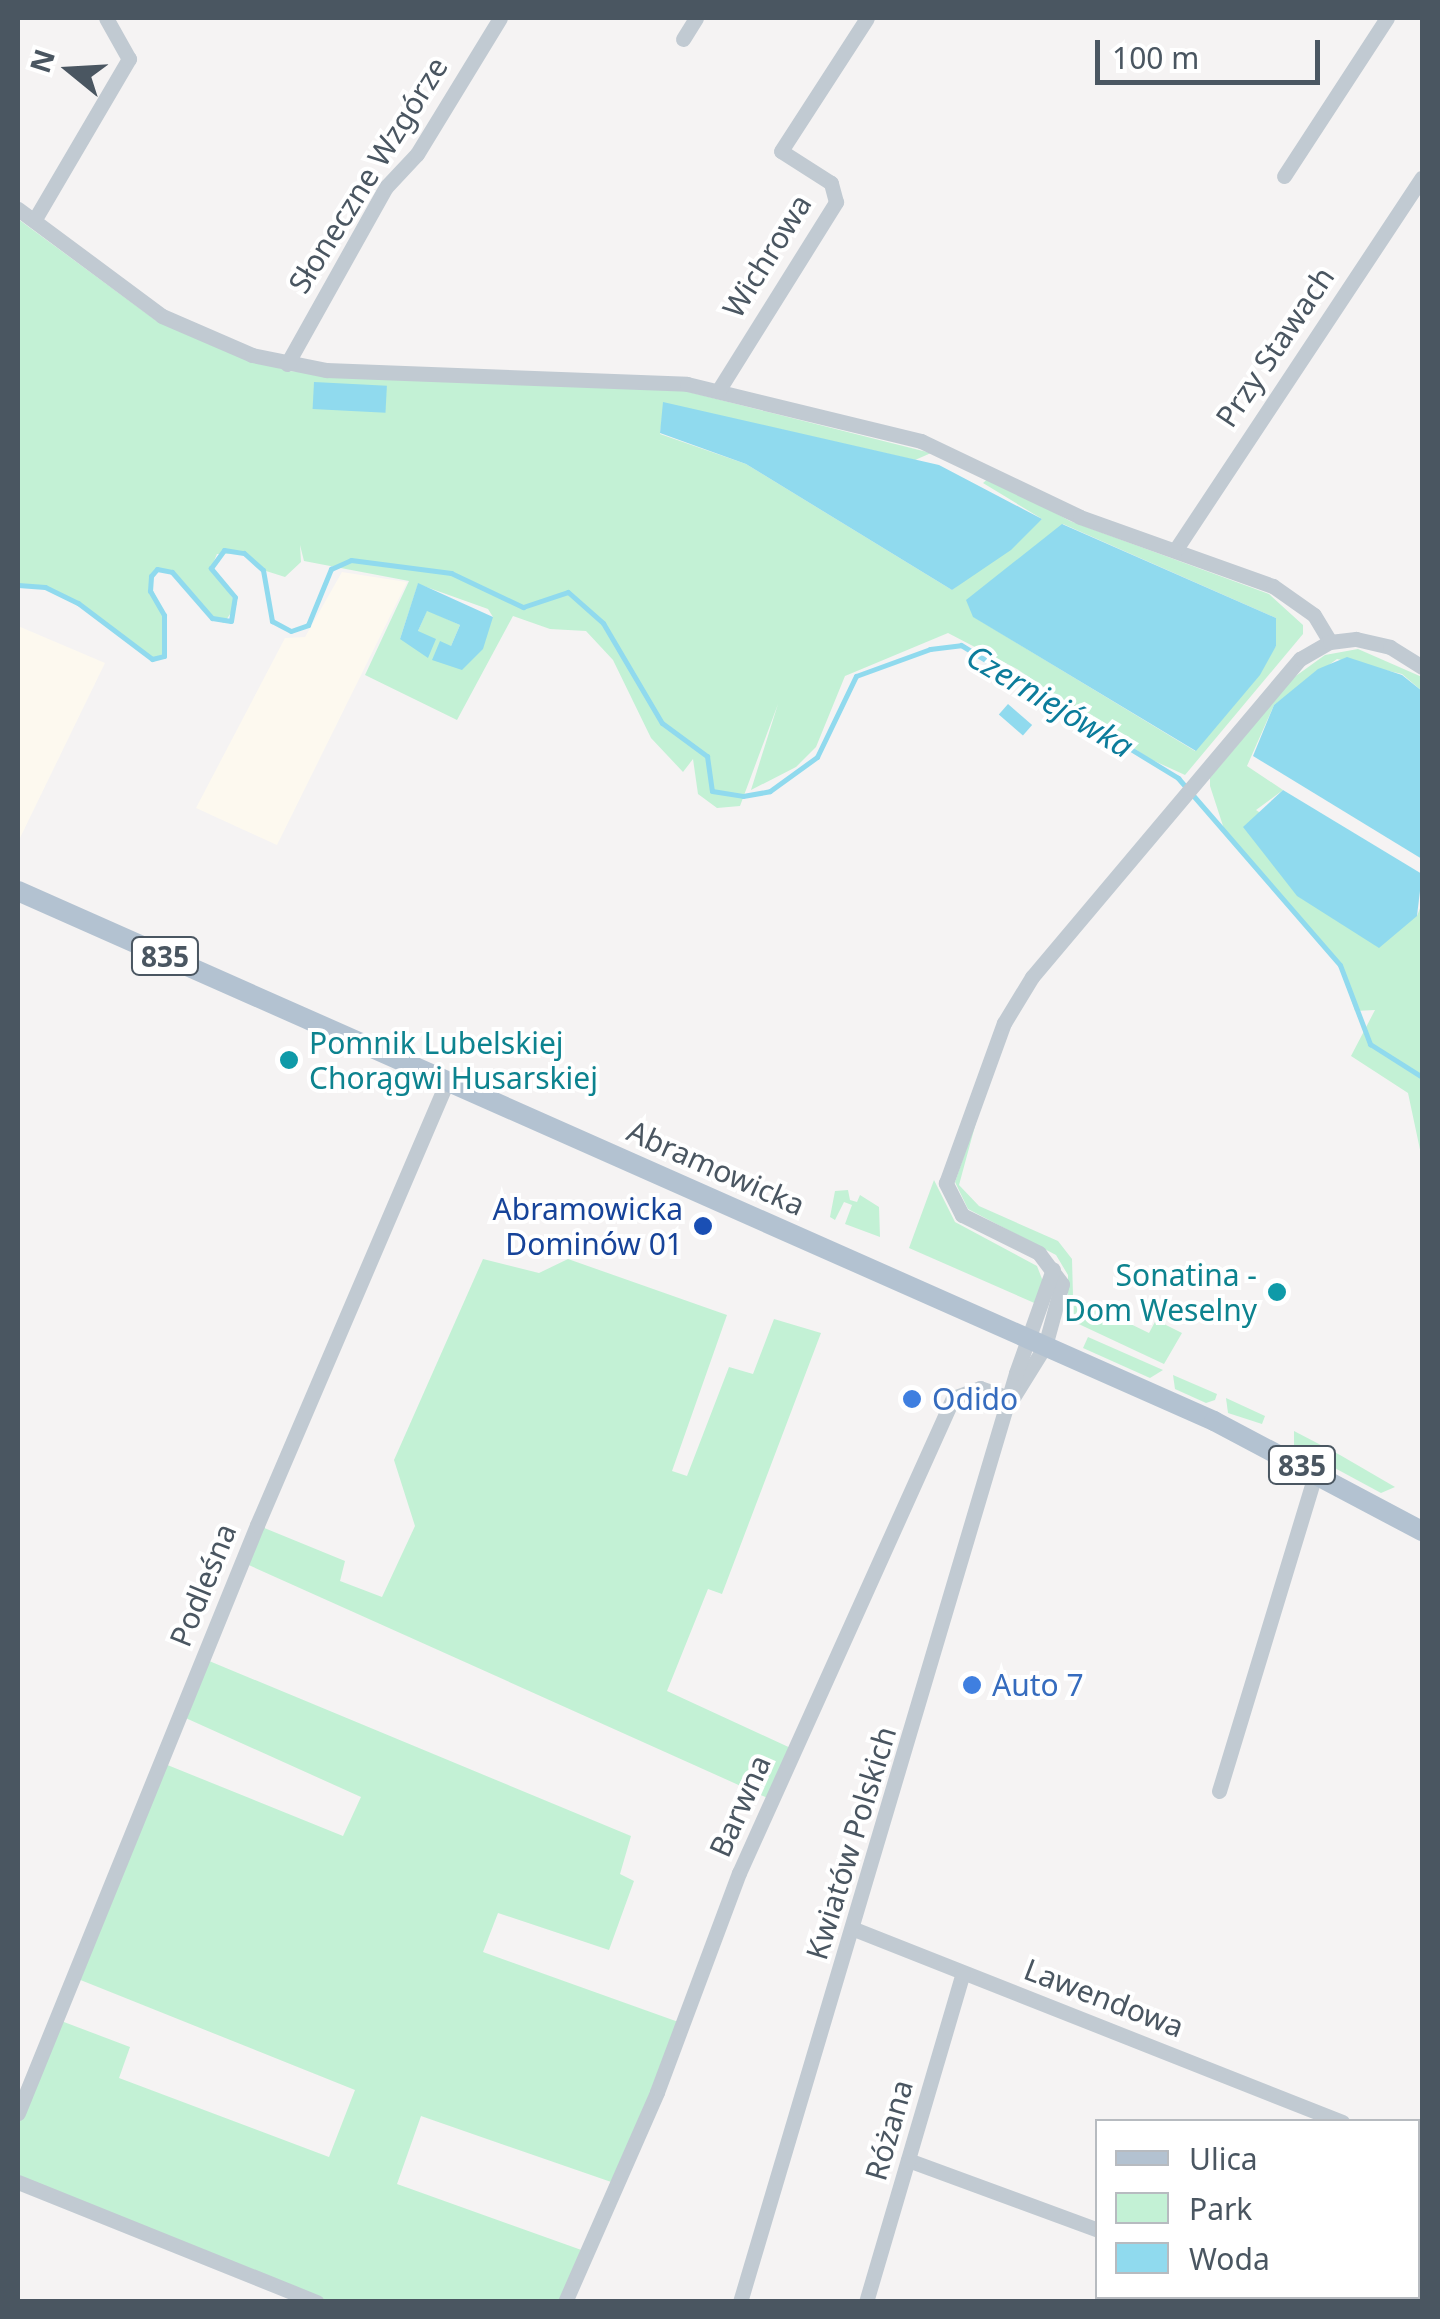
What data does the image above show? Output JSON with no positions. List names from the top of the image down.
{
  "streets": {
    "main road": ["835", "Abramowicka"],
    "street": [
      "Słoneczne Wzgórze",
      "Wichrowa",
      "Przy Stawach",
      "Podleśna",
      "Barwna",
      "Kwiatów Polskich",
      "Lawendowa",
      "Różana"
    ]
  },
  "crossings": [
    ["835", "Abramowicka"],
    ["835", "Kwiatów Polskich"],
    ["Abramowicka", "Podleśna"],
    ["Abramowicka", "Kwiatów Polskich"],
    ["Barwna", "Kwiatów Polskich"],
    ["Kwiatów Polskich", "Lawendowa"],
    ["Lawendowa", "Różana"]
  ],
  "water": ["Czerniejówka"],
  "places": [
    "Pomnik Lubelskiej Chorągwi Husarskiej",
    "Abramowicka Dominów 01",
    "Sonatina - Dom Weselny",
    "Odido",
    "Auto 7"
  ],
  "legend": ["Ulica", "Park", "Woda"],
  "scale_bar": "100 m",
  "north": "left"
}
